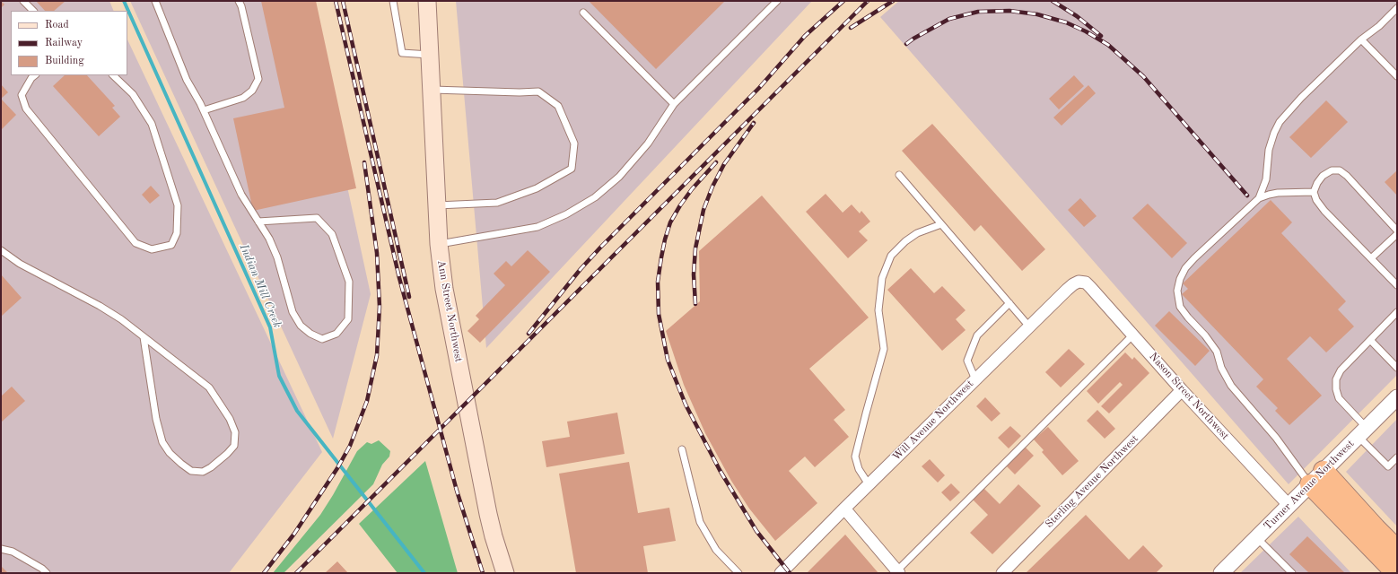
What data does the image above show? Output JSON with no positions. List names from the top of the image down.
{
  "streets": {
    "main road": ["Ann Street Northwest"],
    "street": [
      "Nason Street Northwest",
      "Will Avenue Northwest",
      "Sterling Avenue Northwest",
      "Turner Avenue Northwest"
    ]
  },
  "crossings": [
    ["Nason Street Northwest", "Will Avenue Northwest"],
    ["Nason Street Northwest", "Sterling Avenue Northwest"],
    ["Nason Street Northwest", "Turner Avenue Northwest"]
  ],
  "water": ["Indian Mill Creek"],
  "legend": ["Road", "Railway", "Building"]
}
